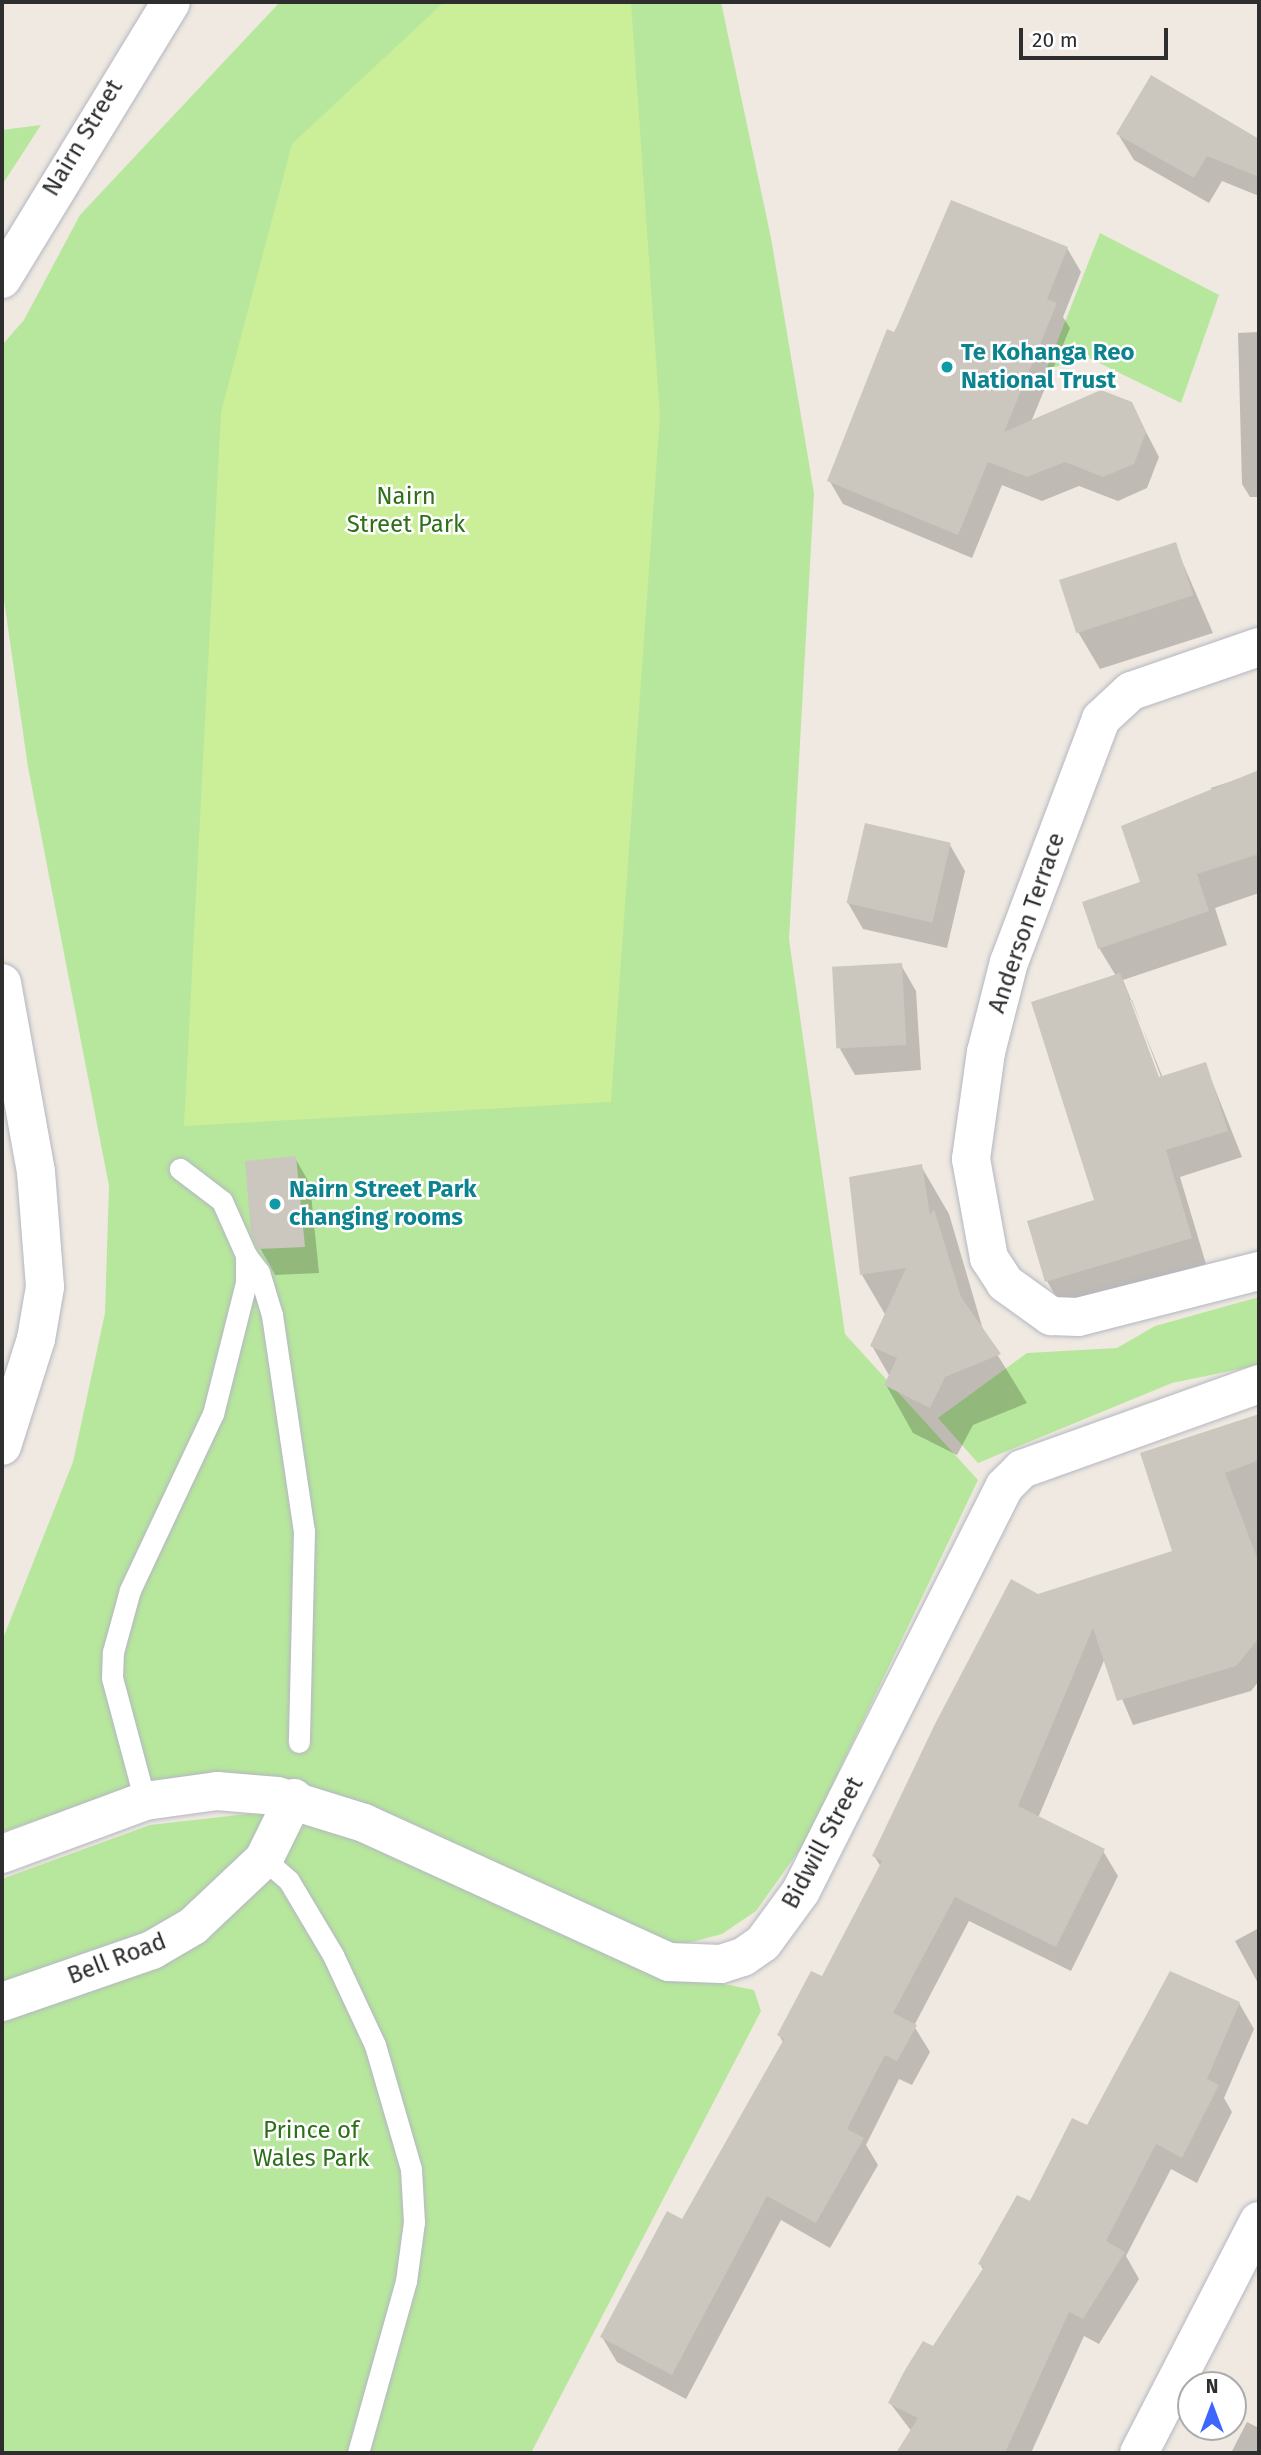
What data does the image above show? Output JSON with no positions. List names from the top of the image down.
{
  "streets": {
    "street": [
      "Nairn Street",
      "Anderson Terrace",
      "Bidwill Street",
      "Bell Road"
    ]
  },
  "crossings": [
    ["Bidwill Street", "Bell Road"]
  ],
  "parks": ["Nairn Street Park", "Prince of Wales Park"],
  "places": ["Te Kohanga Reo National Trust", "Nairn Street Park changing rooms"],
  "scale_bar": "20 m",
  "north": "top"
}
